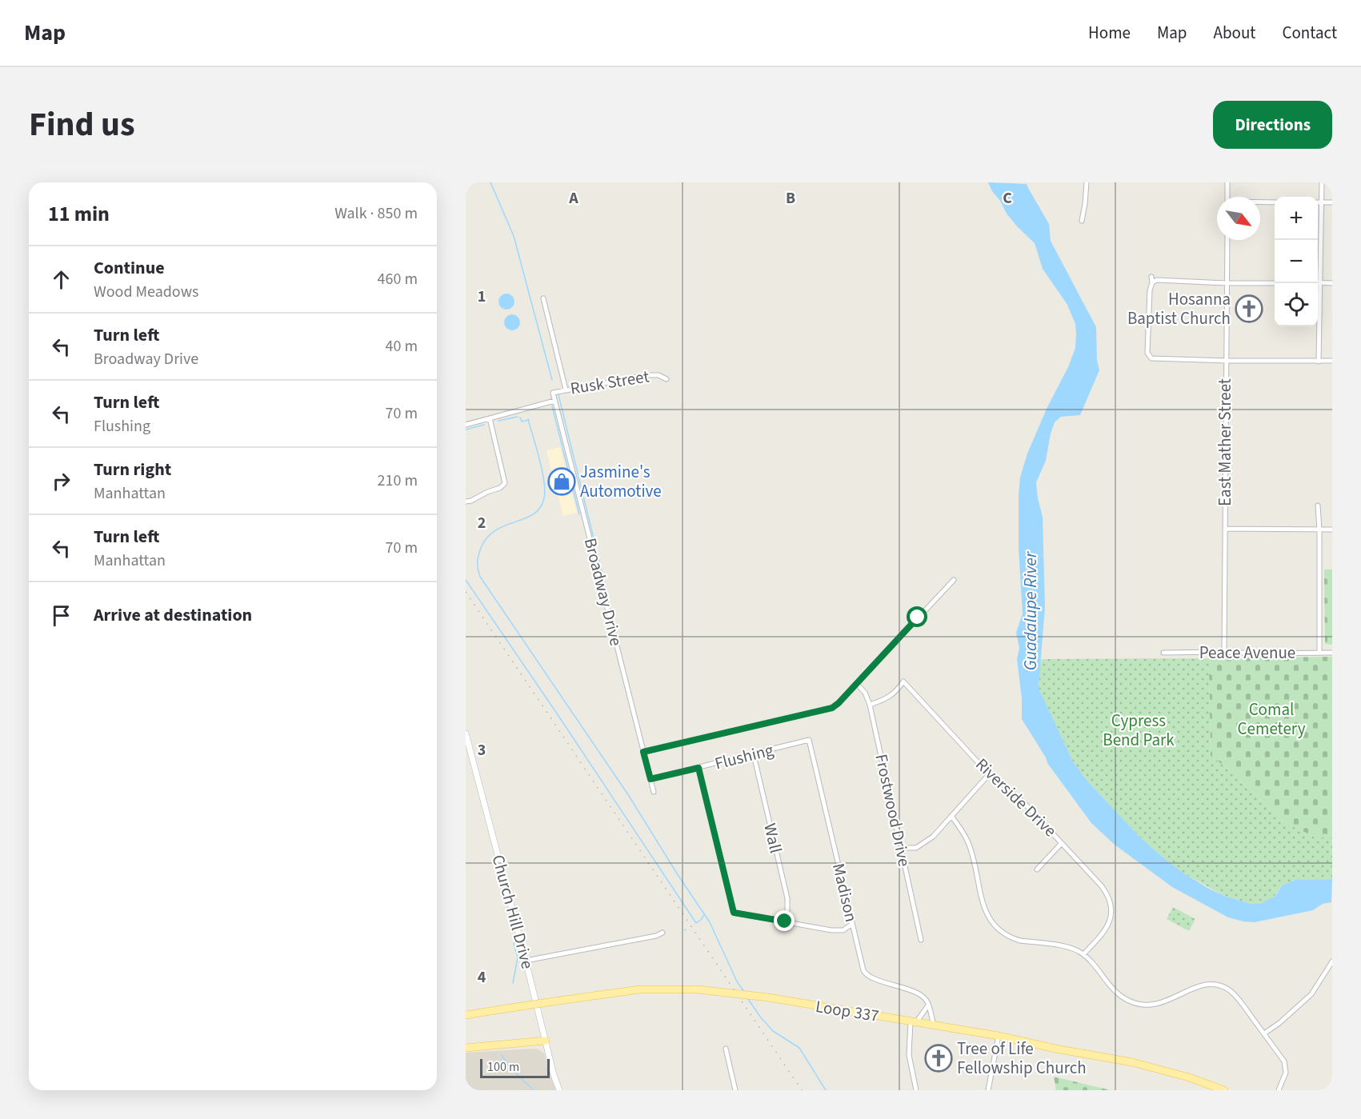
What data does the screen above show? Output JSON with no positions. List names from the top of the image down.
{
  "streets": {
    "main road": ["Loop 337"],
    "street": [
      "Rusk Street",
      "East Mather Street",
      "Broadway Drive",
      "Peace Avenue",
      "Flushing",
      "Riverside Drive",
      "Frostwood Drive",
      "Wall",
      "Madison",
      "Church Hill Drive"
    ]
  },
  "crossings": [
    ["Rusk Street", "Broadway Drive"],
    ["East Mather Street", "Peace Avenue"],
    ["Broadway Drive", "Flushing"],
    ["Flushing", "Wall"],
    ["Flushing", "Madison"],
    ["Riverside Drive", "Frostwood Drive"]
  ],
  "water": ["Guadalupe River"],
  "parks": ["Comal Cemetery", "Cypress Bend Park"],
  "places": {
    "church": ["Hosanna Baptist Church", "Tree of Life Fellowship Church"],
    "shop": ["Jasmine's Automotive"]
  },
  "scale_bar": "100 m",
  "north": "bottom right",
  "page": {
    "header": "Map",
    "nav": [
      "Home",
      "Map",
      "About",
      "Contact"
    ],
    "title": "Find us",
    "buttons": "Directions",
    "heading": ["11 min", "Walk · 850 m"],
    "map_buttons": ["+", "−"],
    "list": [
      ["Continue", "Wood Meadows", "460 m"],
      ["Turn left", "Broadway Drive", "40 m"],
      ["Turn left", "Flushing", "70 m"],
      ["Turn right", "Manhattan", "210 m"],
      ["Turn left", "Manhattan", "70 m"],
      "Arrive at destination"
    ],
    "scale": "100 m"
  },
  "grid": {
    "columns": ["A", "B", "C"],
    "rows": [
      "1",
      "2",
      "3",
      "4"
    ]
  }
}
